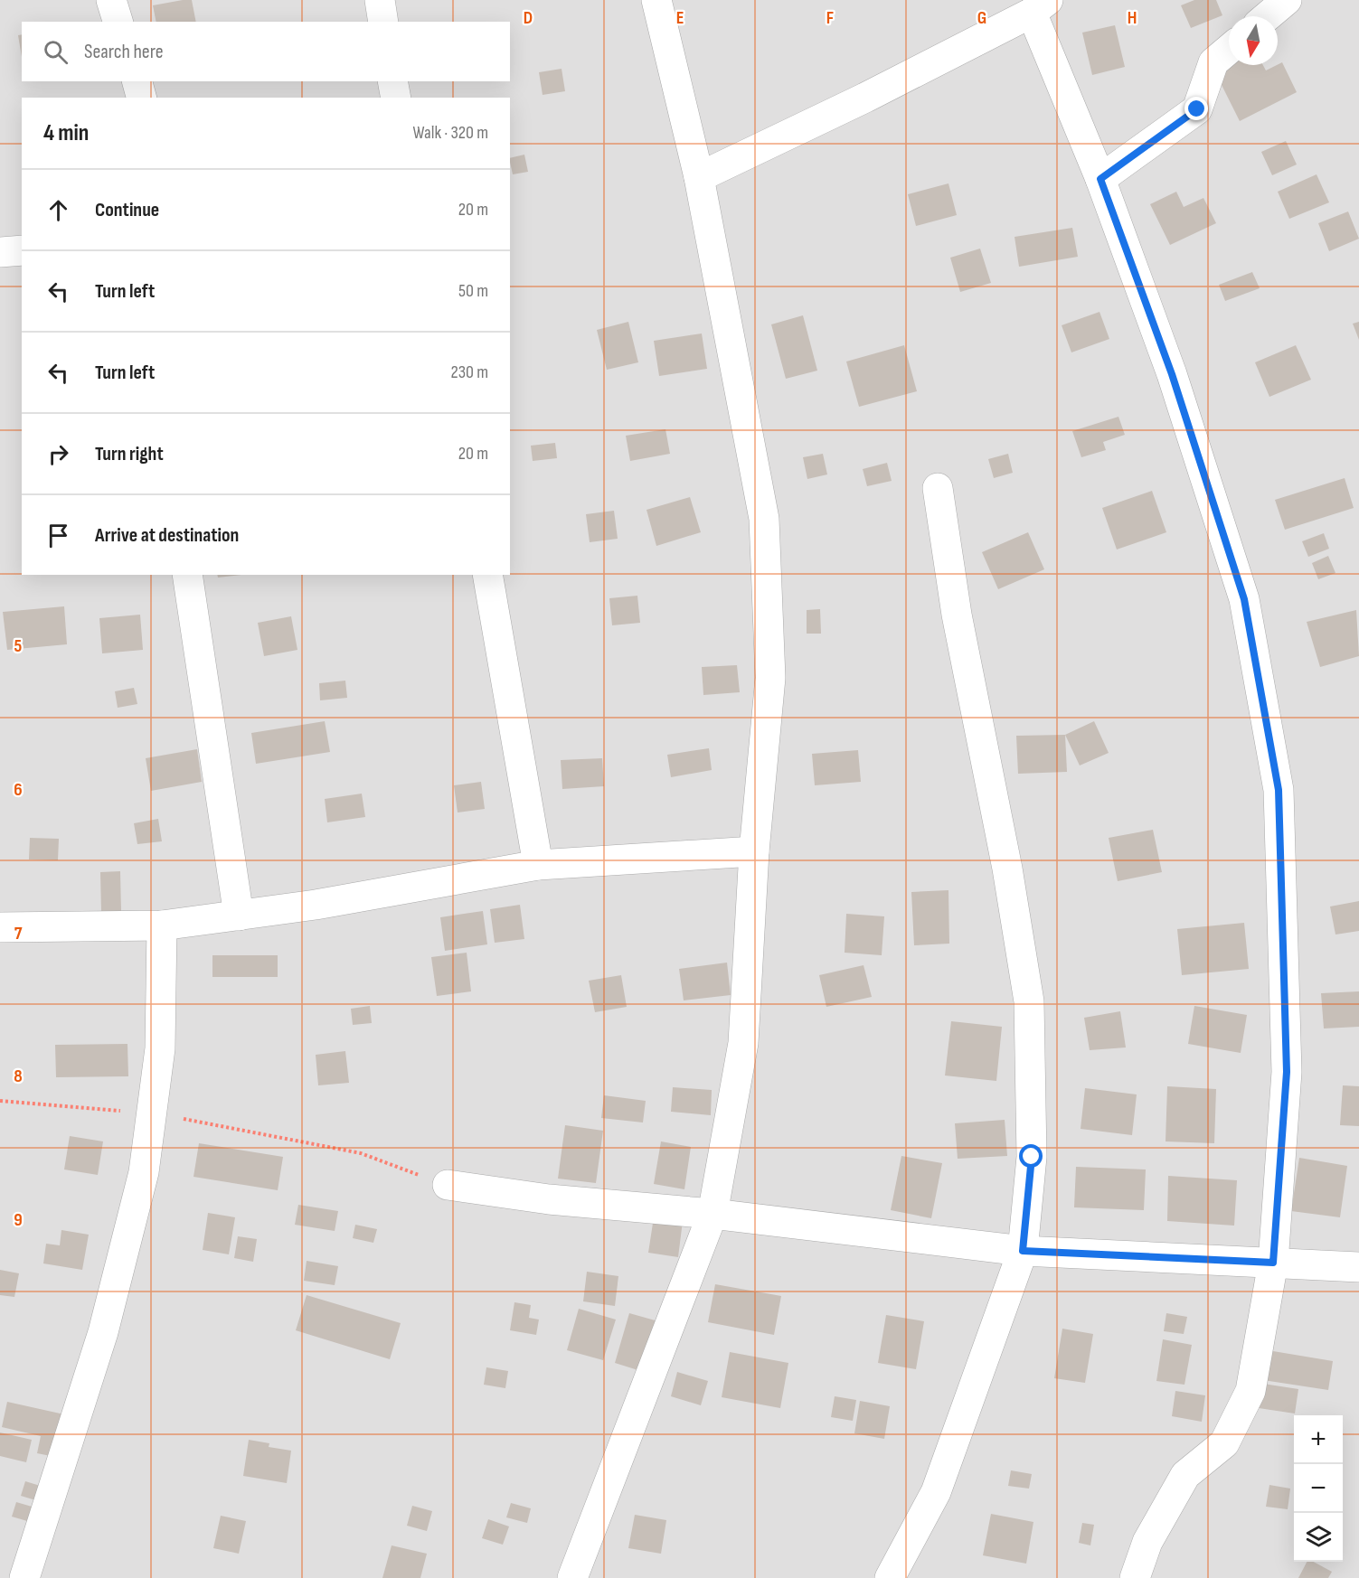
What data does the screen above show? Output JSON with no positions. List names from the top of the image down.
{
  "north": "bottom",
  "page": {
    "search": "Search here",
    "heading": ["4 min", "Walk · 320 m"],
    "list": [
      ["Continue", "20 m"],
      ["Turn left", "50 m"],
      ["Turn left", "230 m"],
      ["Turn right", "20 m"],
      "Arrive at destination"
    ],
    "map_buttons": ["+", "−"]
  },
  "grid": {
    "columns": [
      "D",
      "E",
      "F",
      "G",
      "H"
    ],
    "rows": [
      "5",
      "6",
      "7",
      "8",
      "9"
    ]
  }
}
